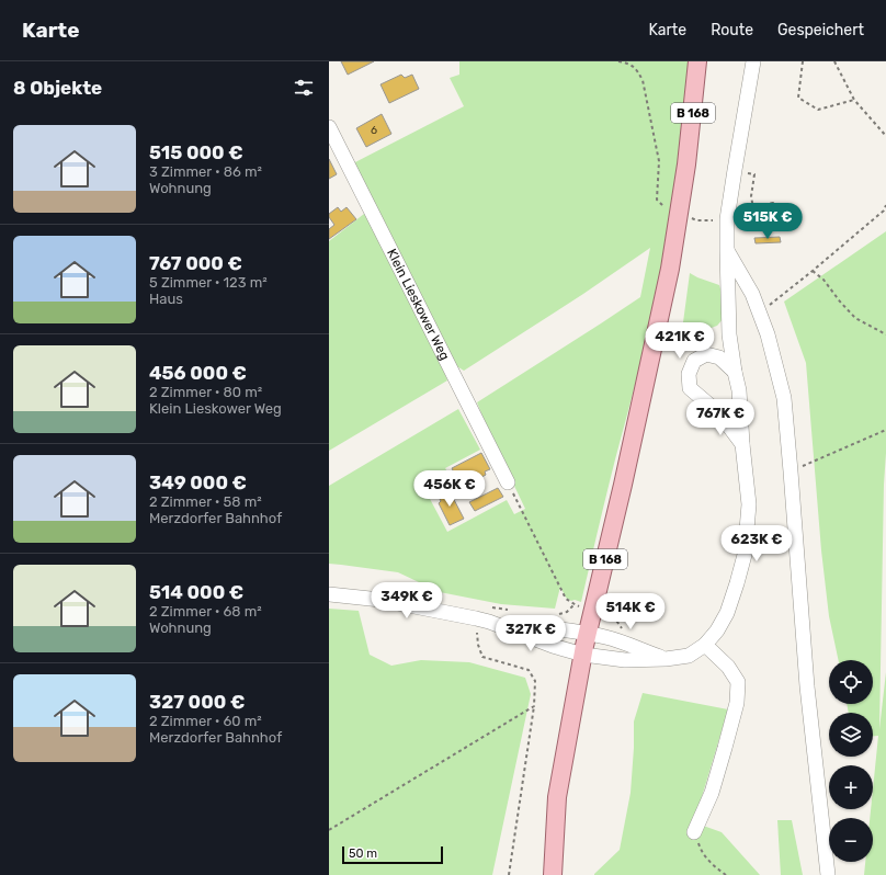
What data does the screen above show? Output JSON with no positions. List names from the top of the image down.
{
  "streets": {
    "main road": ["B 168"],
    "street": ["Klein Lieskower Weg"]
  },
  "house_numbers": ["6"],
  "scale_bar": "50 m",
  "page": {
    "header": "Karte",
    "nav": ["Karte", "Route", "Gespeichert"],
    "heading": "8 Objekte",
    "list": [
      {
        "name": "515 000 €",
        "note": "3 Zimmer · 86 m² · Wohnung"
      },
      {
        "name": "767 000 €",
        "note": "5 Zimmer · 123 m² · Haus"
      },
      {
        "name": "456 000 €",
        "note": "2 Zimmer · 80 m² · Klein Lieskower Weg"
      },
      {
        "name": "349 000 €",
        "note": "2 Zimmer · 58 m² · Merzdorfer Bahnhof"
      },
      {
        "name": "514 000 €",
        "note": "2 Zimmer · 68 m² · Wohnung"
      },
      {
        "name": "327 000 €",
        "note": "2 Zimmer · 60 m² · Merzdorfer Bahnhof"
      }
    ],
    "price": [
      "515K €",
      "421K €",
      "767K €",
      "456K €",
      "623K €",
      "349K €",
      "514K €",
      "327K €"
    ],
    "map_buttons": ["+", "−"],
    "scale": "50 m"
  }
}
